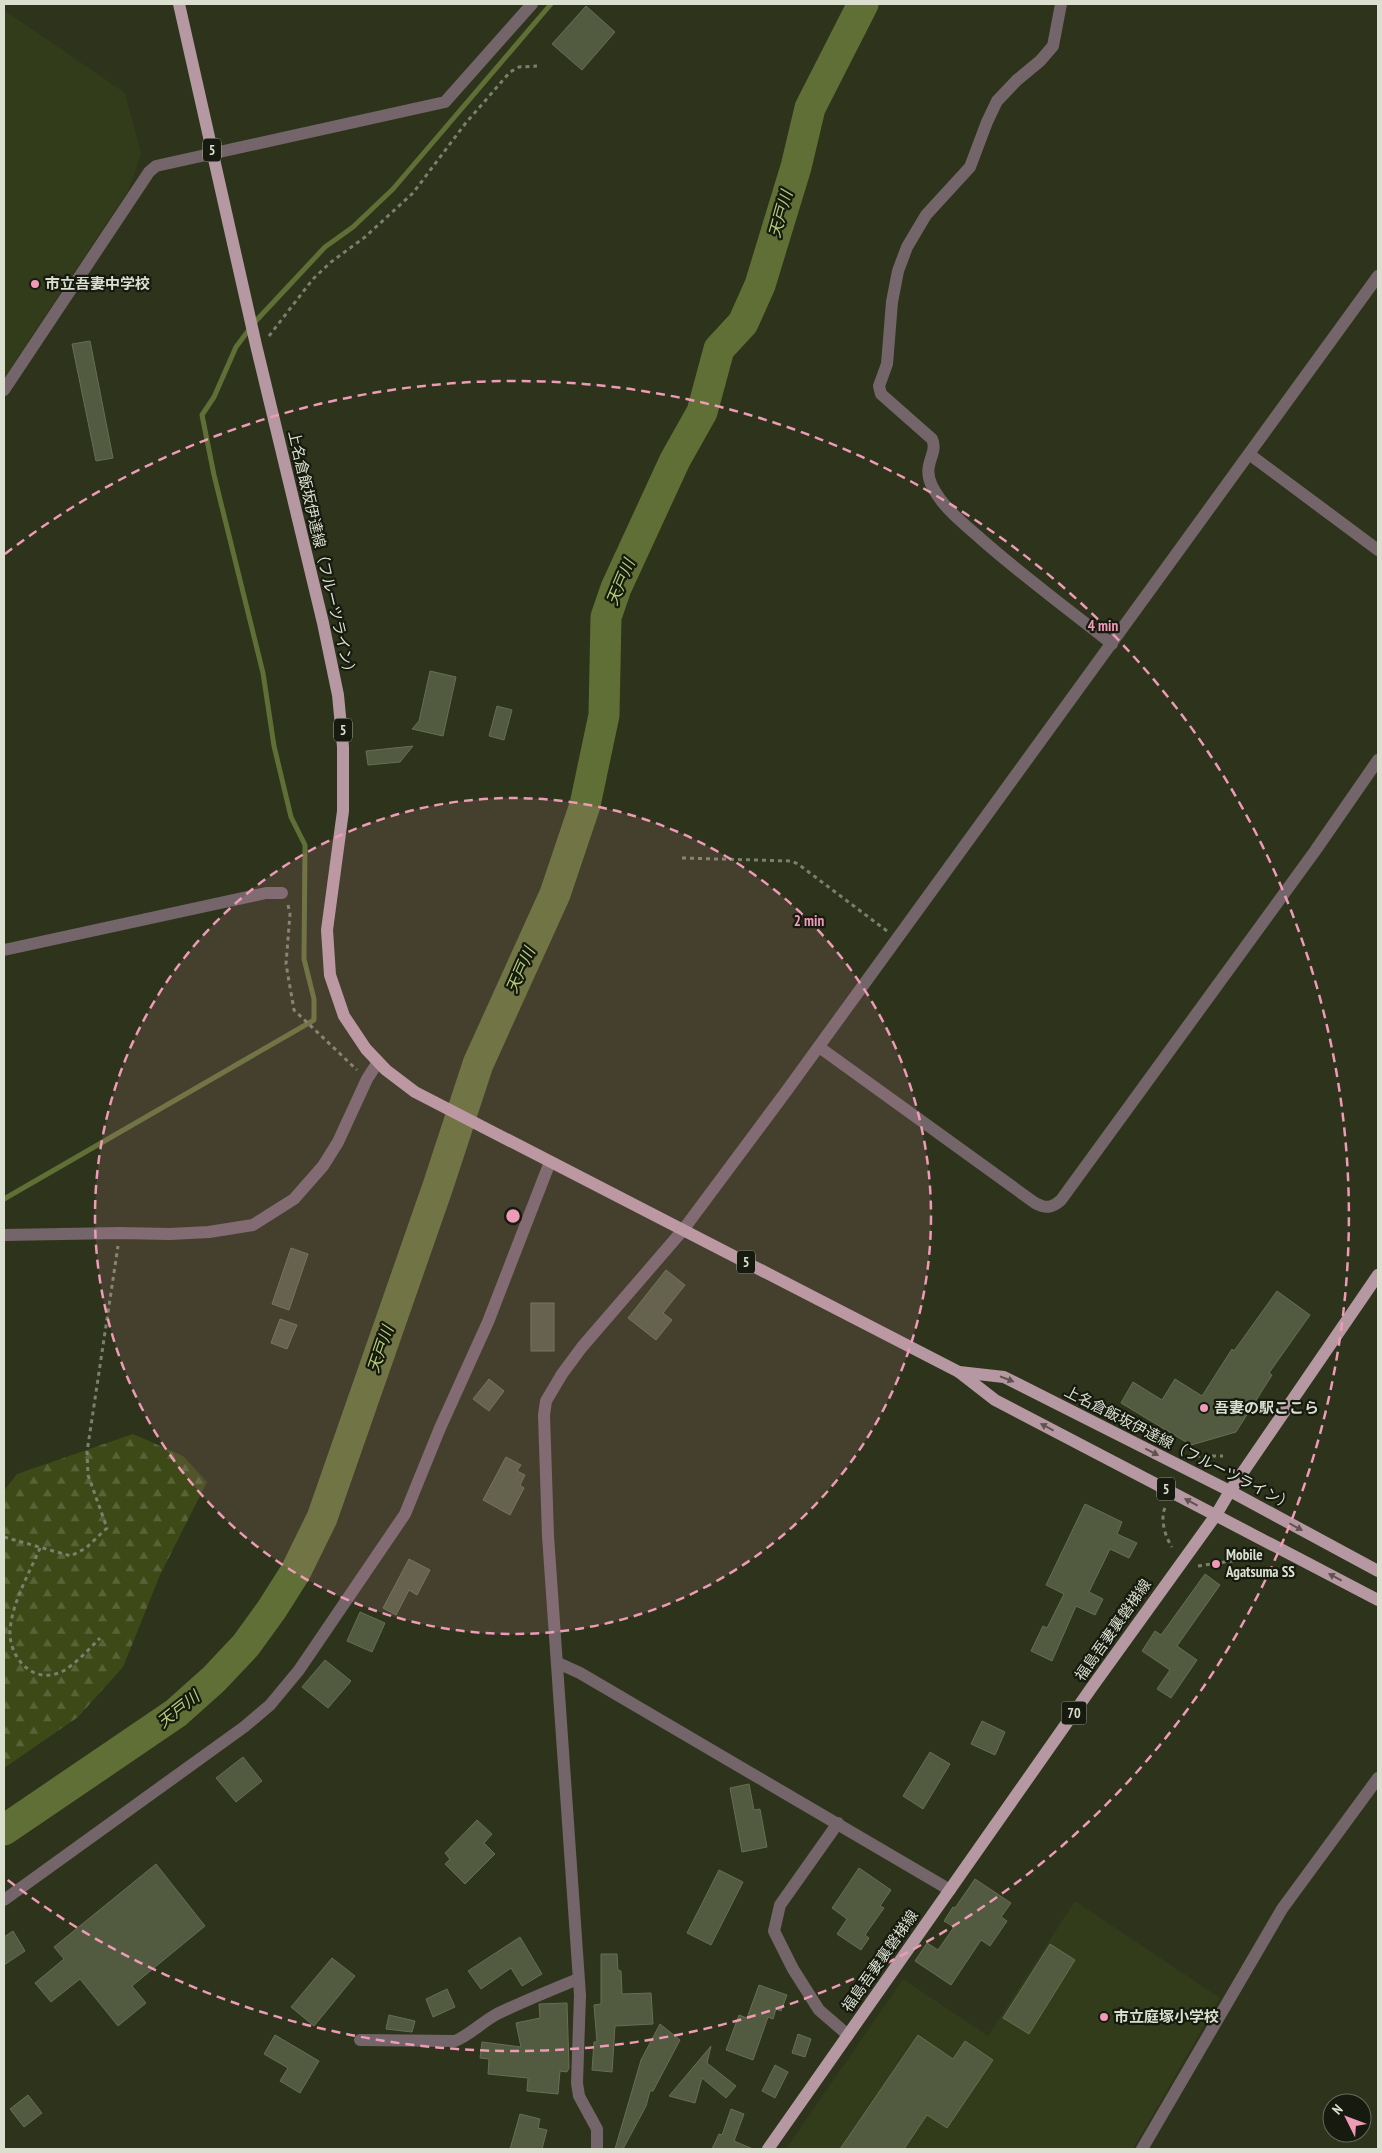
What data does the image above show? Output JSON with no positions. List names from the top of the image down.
{
  "streets": {
    "main road": [
      "5",
      "上名倉飯坂伊達線（フルーツライン）",
      "福島吾妻裏磐梯線",
      "70"
    ]
  },
  "crossings": [
    ["上名倉飯坂伊達線（フルーツライン）", "福島吾妻裏磐梯線"]
  ],
  "water": ["天戸川"],
  "places": [
    "市立吾妻中学校",
    "吾妻の駅ここら",
    "Mobile Agatsuma SS",
    "市立庭塚小学校"
  ],
  "north": "top left",
  "rings": ["4 min", "2 min"]
}
